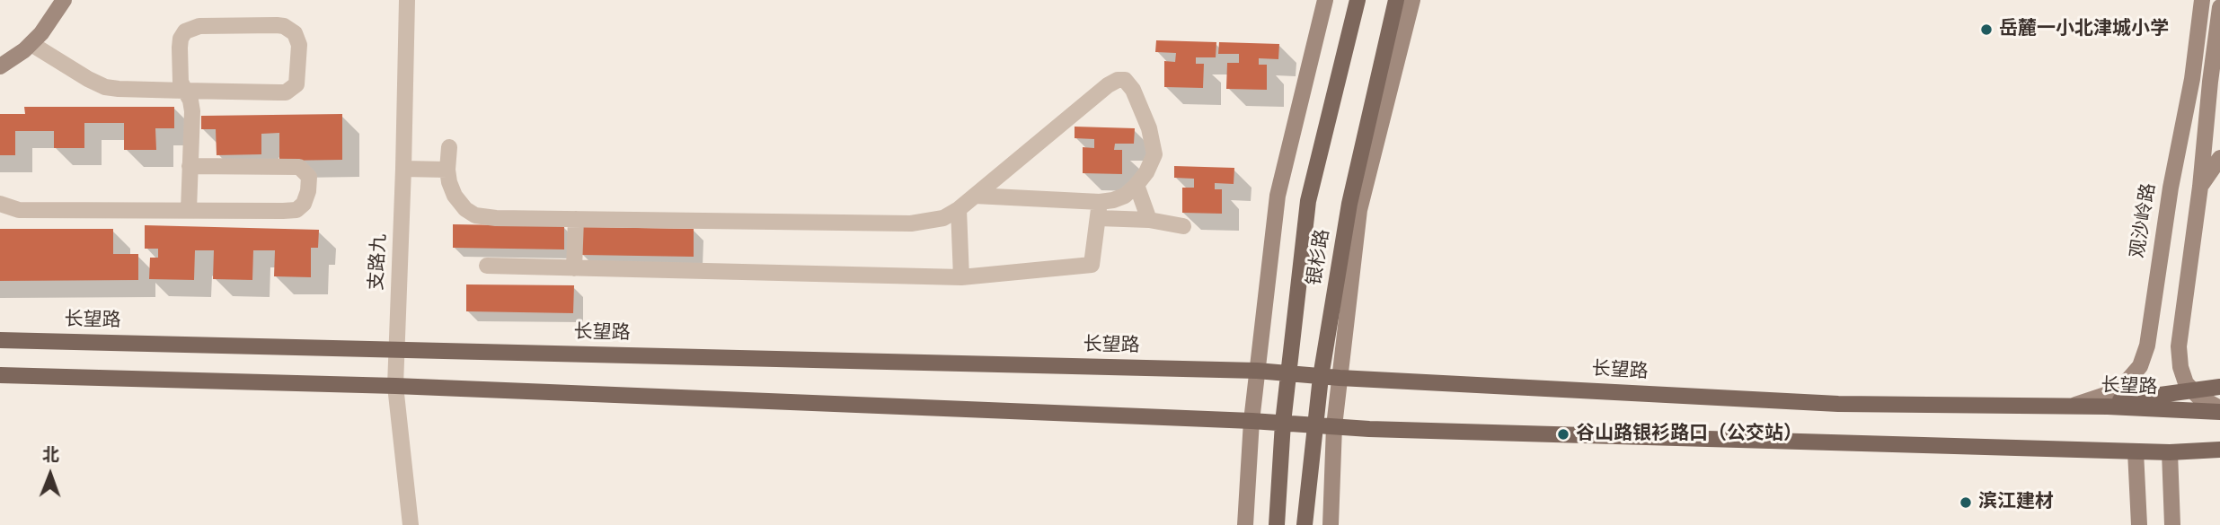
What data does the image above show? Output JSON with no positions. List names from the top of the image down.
{
  "streets": {
    "main road": ["银杉路", "长望路"],
    "street": ["观沙岭路", "支路九"]
  },
  "crossings": [
    ["观沙岭路", "长望路"],
    ["银杉路", "长望路"],
    ["支路九", "长望路"]
  ],
  "places": ["岳麓一小北津城小学", "谷山路银衫路口（公交站）", "滨江建材"],
  "north": "top"
}
